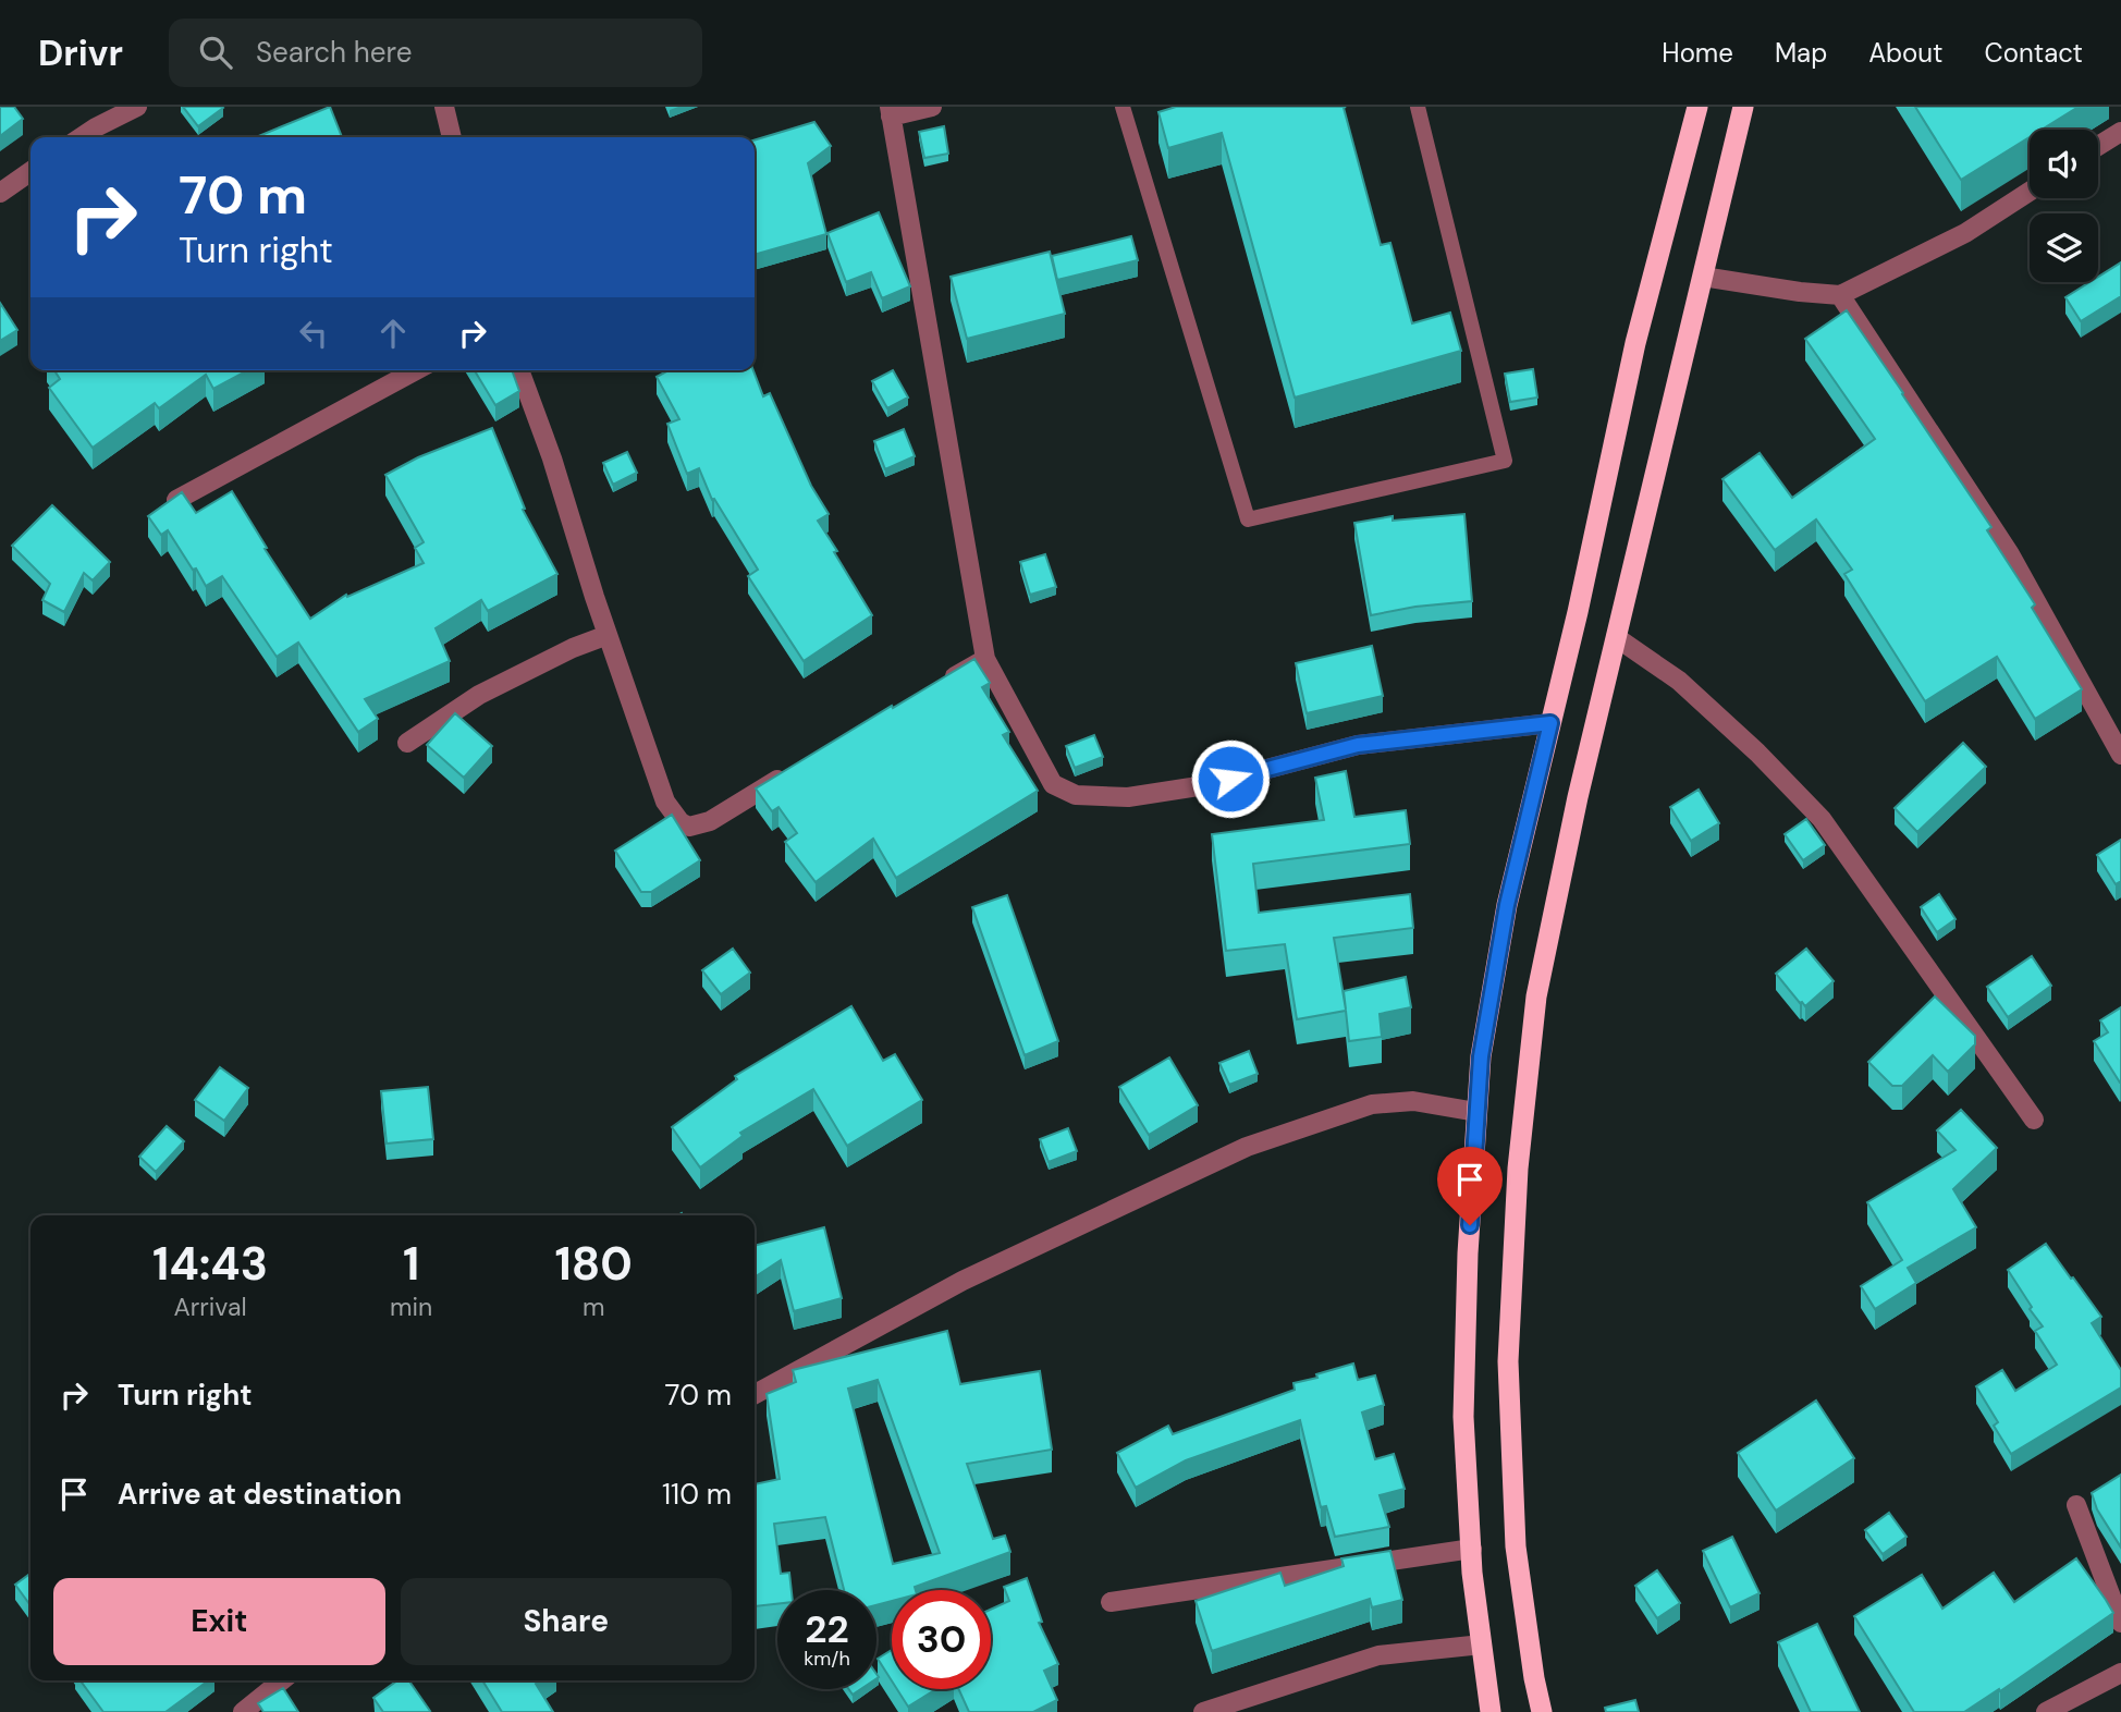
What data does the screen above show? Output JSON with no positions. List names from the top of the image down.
{
  "page": {
    "header": "Drivr",
    "search": "Search here",
    "nav": [
      "Home",
      "Map",
      "About",
      "Contact"
    ],
    "turn": ["70 m", "Turn right"],
    "eta": [
      "14:43",
      "Arrival",
      "1",
      "min",
      "180",
      "m"
    ],
    "list": [
      {
        "name": "Turn right",
        "value": "70 m"
      },
      {
        "name": "Arrive at destination",
        "value": "110 m"
      }
    ],
    "buttons": ["Exit", "Share"],
    "speed": "22 km/h",
    "limit": "30"
  }
}
